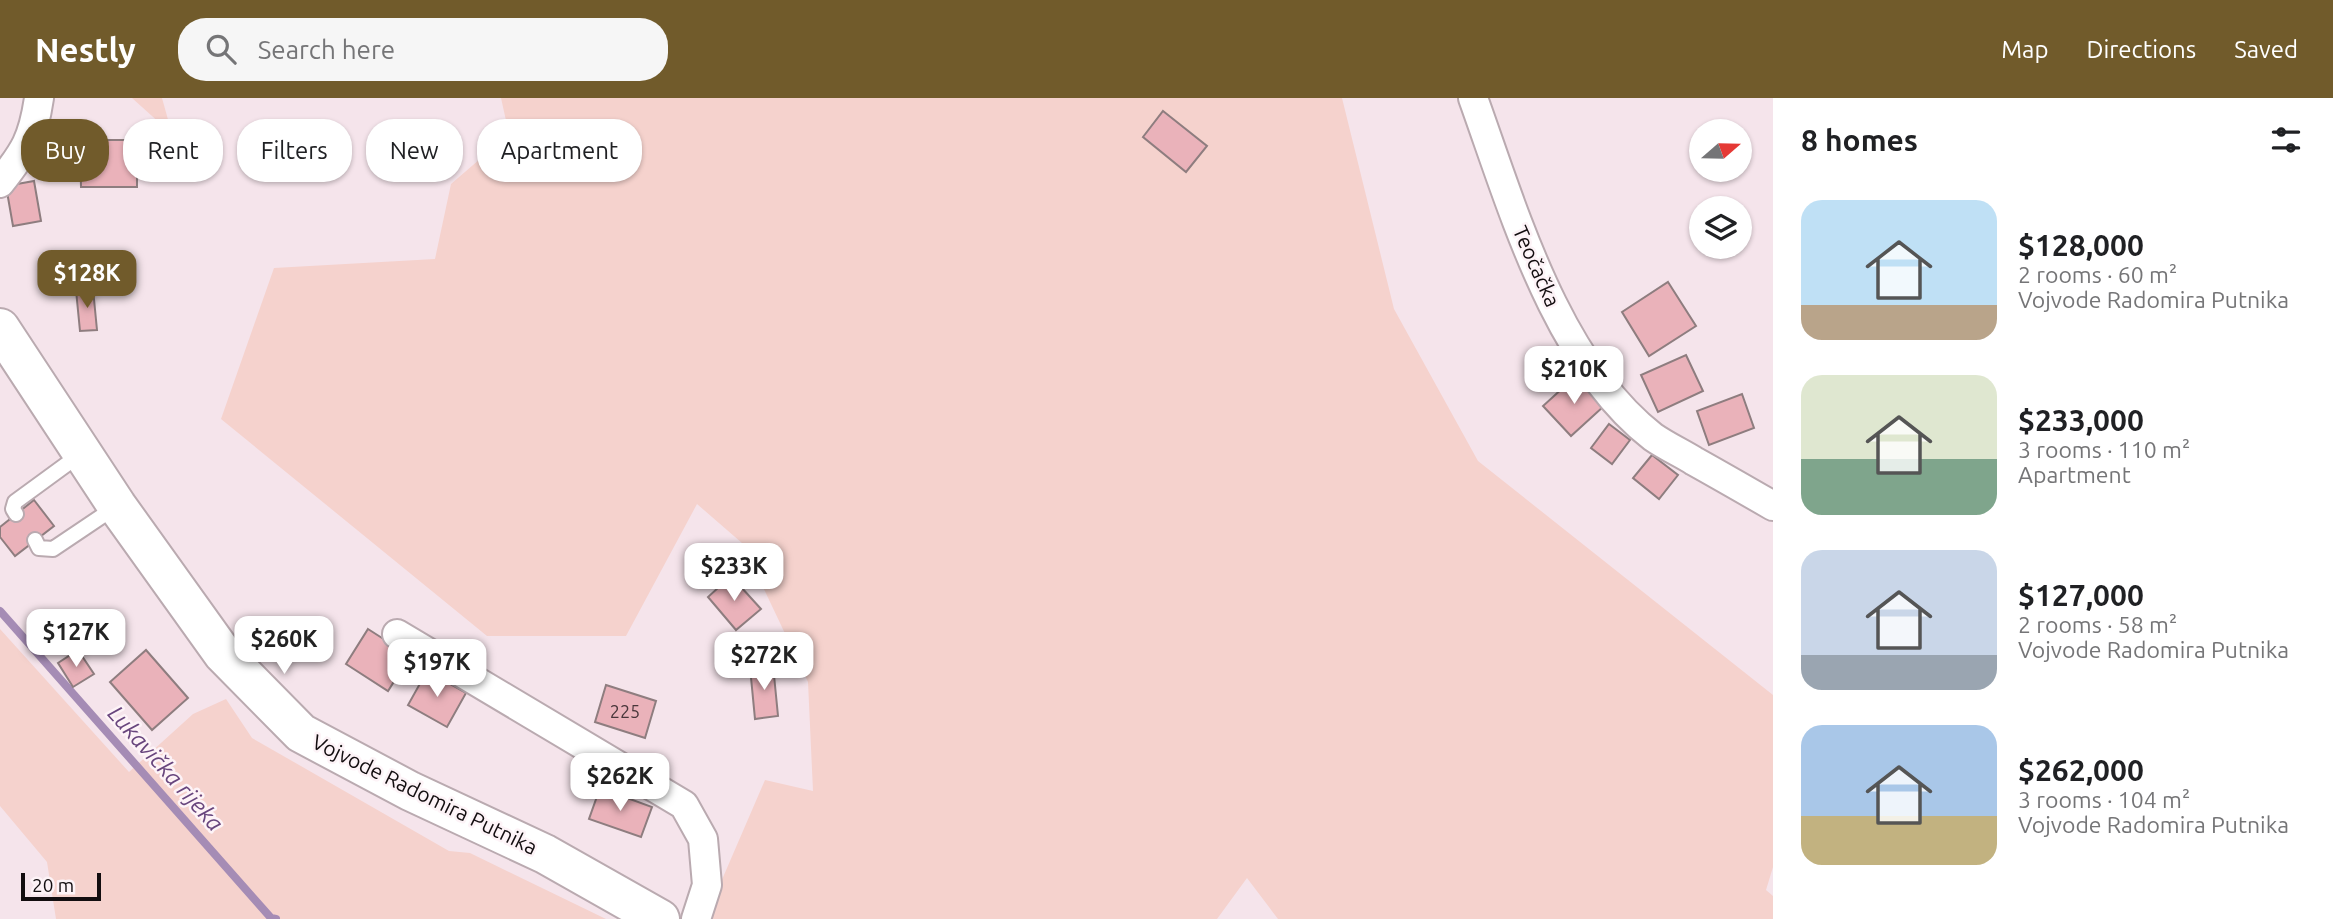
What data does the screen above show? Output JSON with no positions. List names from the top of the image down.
{
  "streets": {
    "main road": ["Vojvode Radomira Putnika"],
    "street": ["Teočačka"]
  },
  "water": ["Lukavička rijeka"],
  "house_numbers": ["225"],
  "scale_bar": "20 m",
  "north": "right",
  "page": {
    "header": "Nestly",
    "search": "Search here",
    "nav": ["Map", "Directions", "Saved"],
    "heading": "8 homes",
    "chip": [
      "Buy",
      "Rent",
      "Filters",
      "New",
      "Apartment"
    ],
    "list": [
      {
        "name": "$128,000",
        "note": "2 rooms · 60 m² · Vojvode Radomira Putnika"
      },
      {
        "name": "$233,000",
        "note": "3 rooms · 110 m² · Apartment"
      },
      {
        "name": "$127,000",
        "note": "2 rooms · 58 m² · Vojvode Radomira Putnika"
      },
      {
        "name": "$262,000",
        "note": "3 rooms · 104 m² · Vojvode Radomira Putnika"
      }
    ],
    "price": [
      "$128K",
      "$210K",
      "$233K",
      "$127K",
      "$260K",
      "$272K",
      "$197K",
      "$262K"
    ],
    "scale": "20 m"
  }
}
